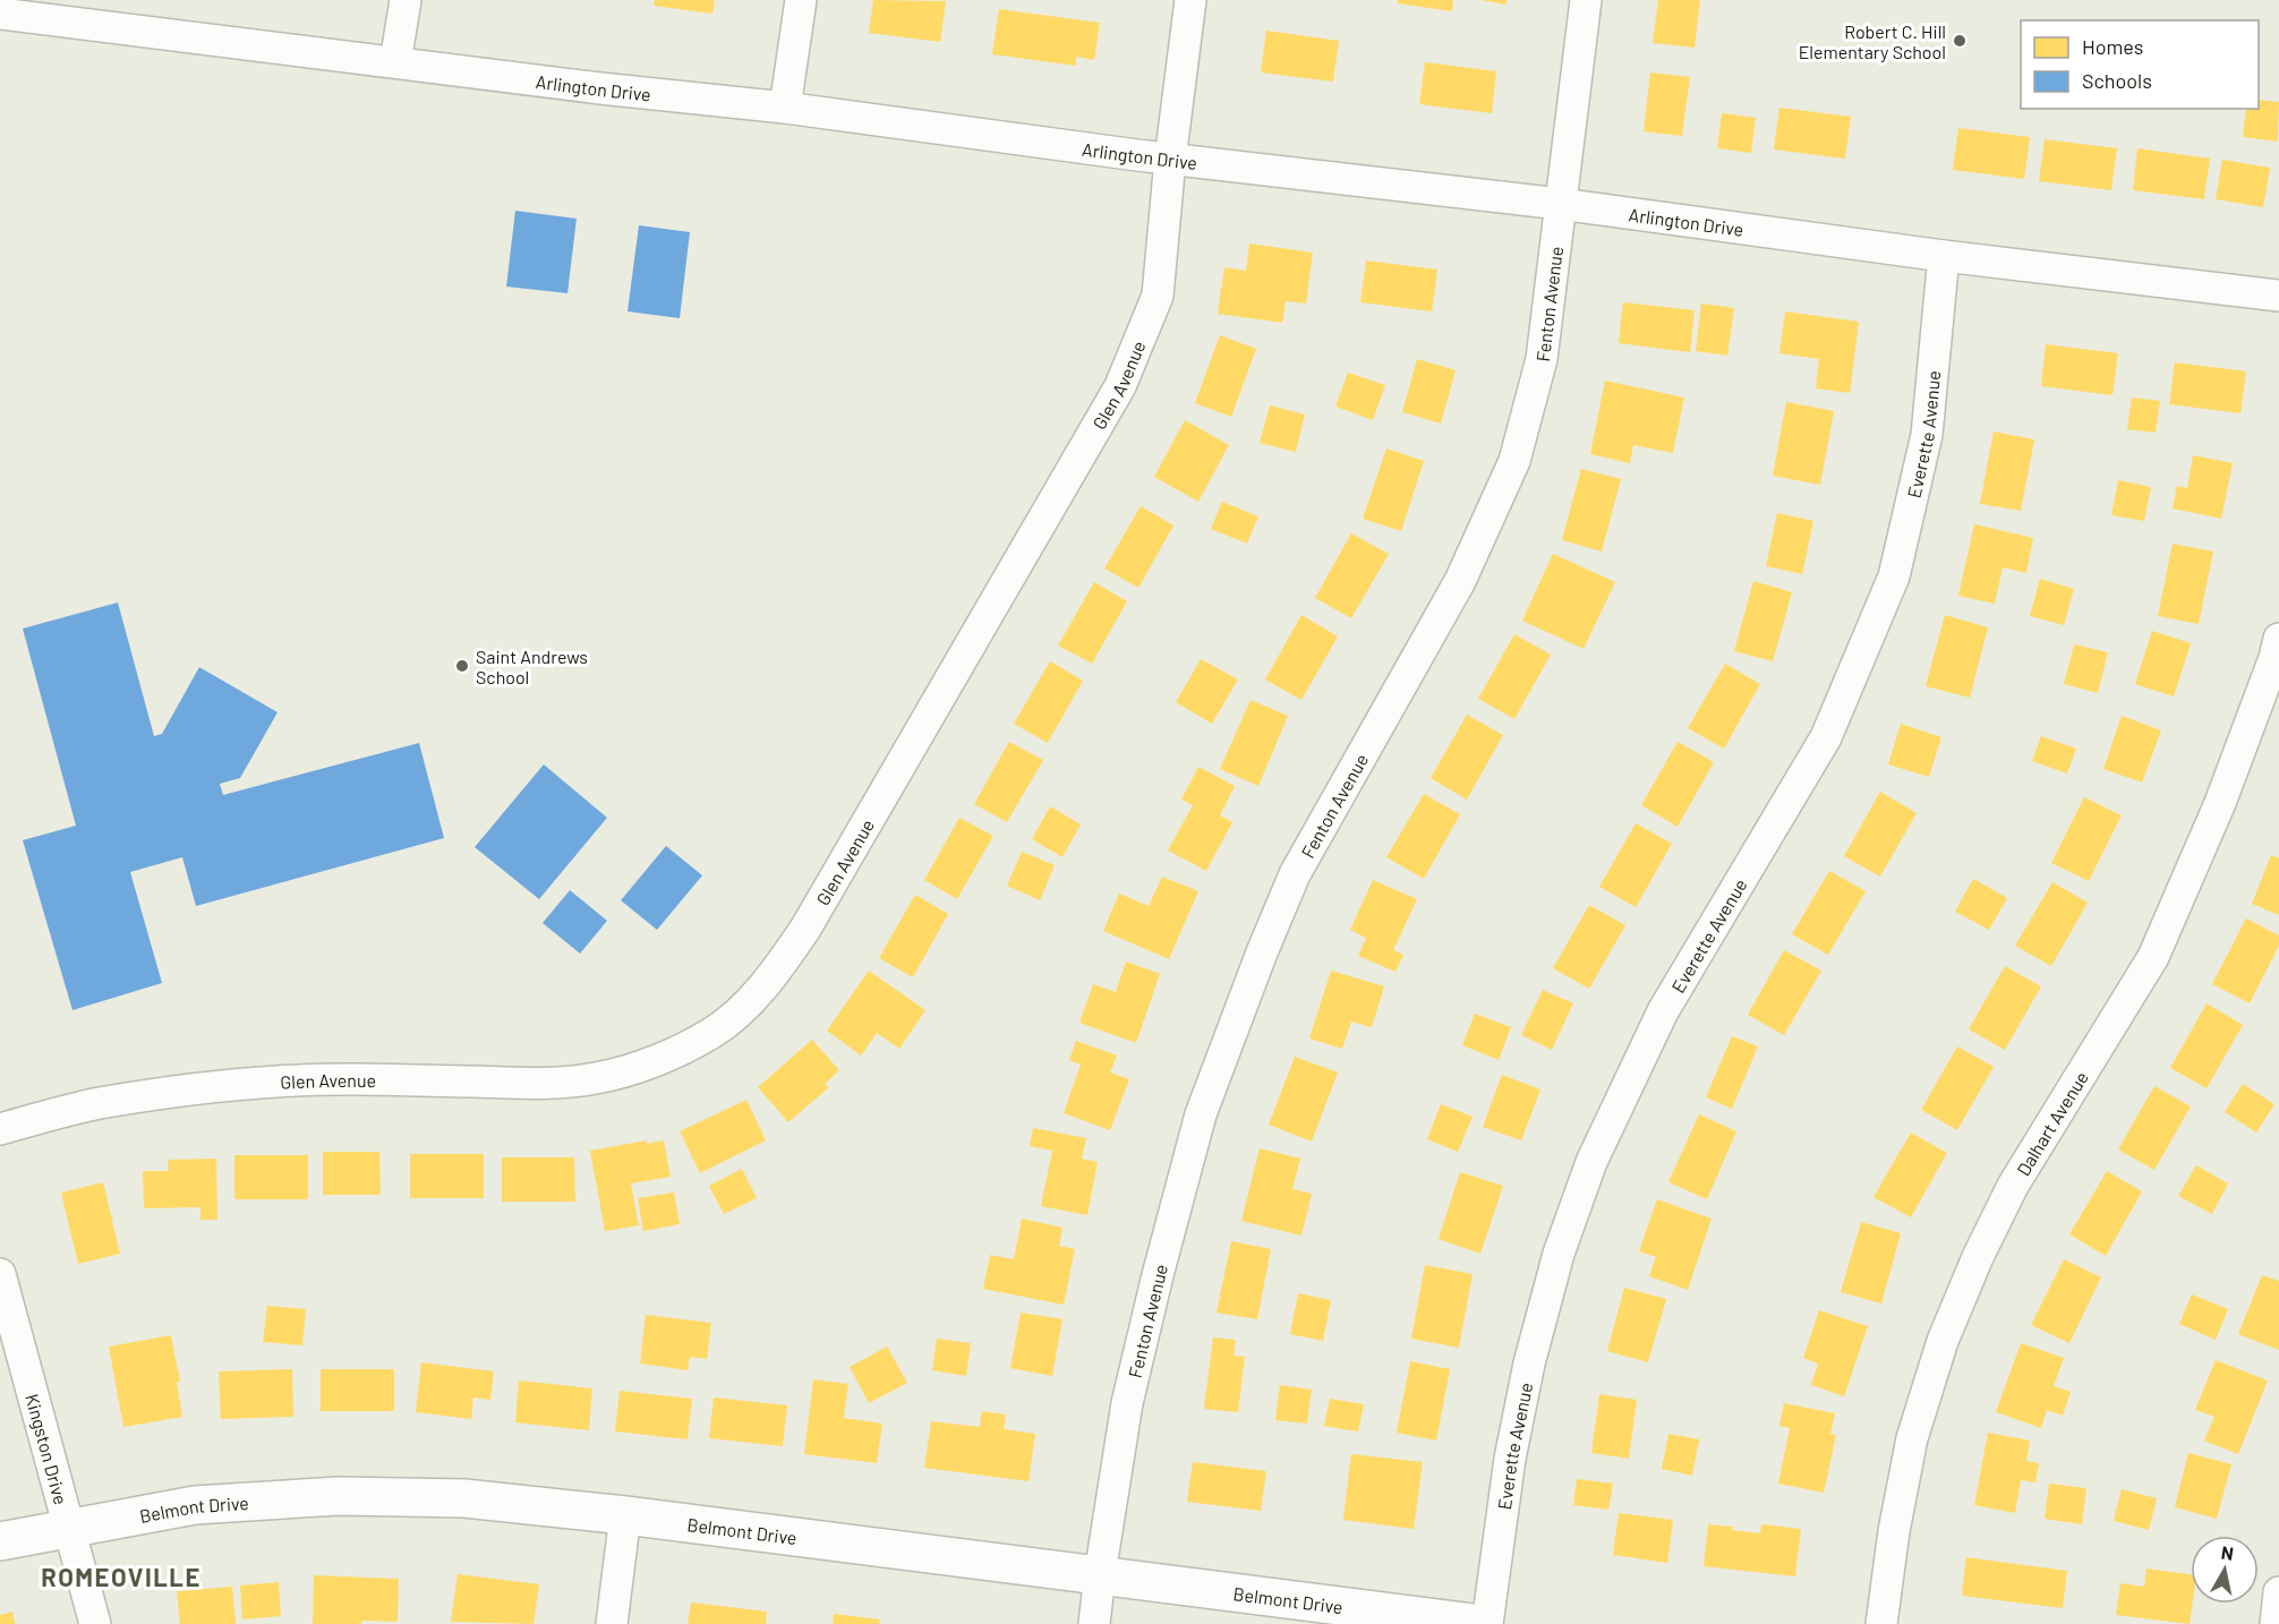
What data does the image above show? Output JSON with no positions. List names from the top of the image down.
{
  "streets": {
    "street": [
      "Arlington Drive",
      "Fenton Avenue",
      "Glen Avenue",
      "Everette Avenue",
      "Dalhart Avenue",
      "Kingston Drive",
      "Belmont Drive"
    ]
  },
  "crossings": [
    ["Arlington Drive", "Fenton Avenue"],
    ["Arlington Drive", "Glen Avenue"],
    ["Arlington Drive", "Everette Avenue"],
    ["Fenton Avenue", "Belmont Drive"],
    ["Everette Avenue", "Belmont Drive"],
    ["Kingston Drive", "Belmont Drive"]
  ],
  "districts": ["ROMEOVILLE"],
  "places": ["Robert C. Hill Elementary School", "Saint Andrews School"],
  "legend": ["Homes", "Schools"],
  "north": "top"
}
